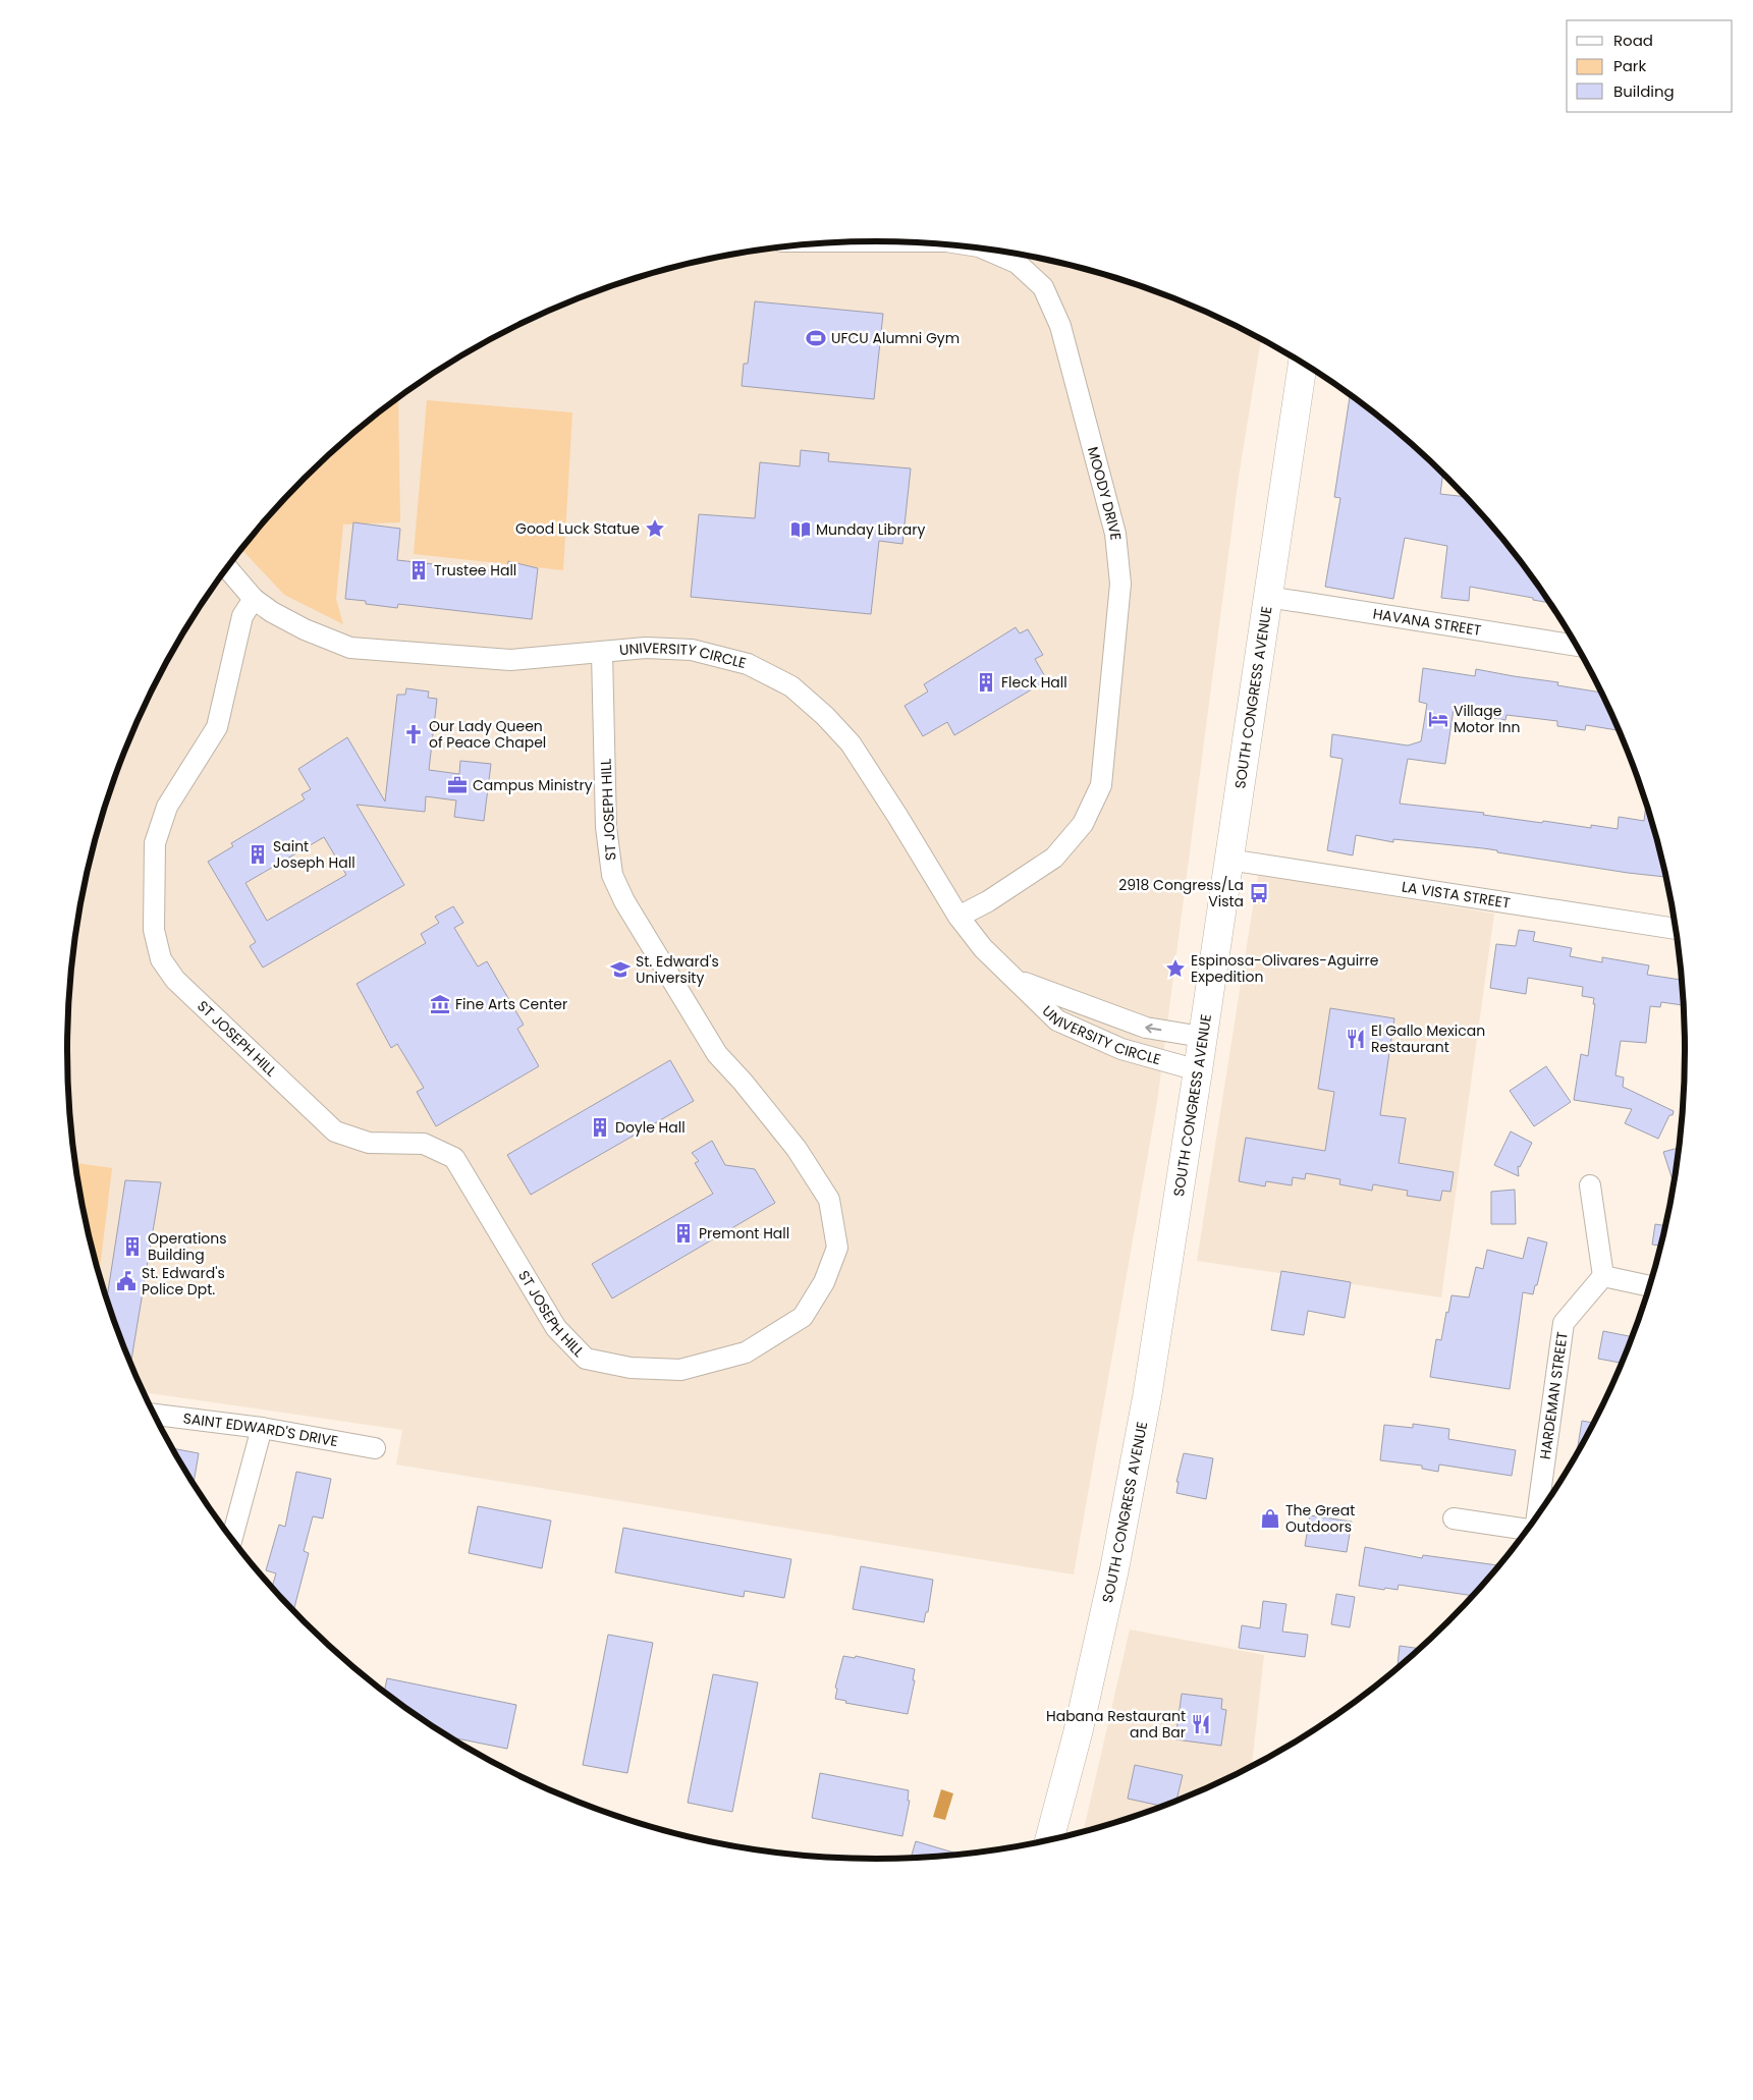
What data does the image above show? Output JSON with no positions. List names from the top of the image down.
{
  "streets": {
    "main road": ["SOUTH CONGRESS AVENUE"],
    "street": [
      "MOODY DRIVE",
      "HAVANA STREET",
      "UNIVERSITY CIRCLE",
      "ST JOSEPH HILL",
      "LA VISTA STREET",
      "HARDEMAN STREET",
      "SAINT EDWARD'S DRIVE"
    ]
  },
  "crossings": [
    ["MOODY DRIVE", "UNIVERSITY CIRCLE"],
    ["HAVANA STREET", "SOUTH CONGRESS AVENUE"],
    ["UNIVERSITY CIRCLE", "SOUTH CONGRESS AVENUE"],
    ["UNIVERSITY CIRCLE", "ST JOSEPH HILL"],
    ["SOUTH CONGRESS AVENUE", "LA VISTA STREET"]
  ],
  "places": {
    "sports": ["UFCU Alumni Gym"],
    "place": ["Good Luck Statue", "Espinosa-Olivares-Aguirre Expedition"],
    "library": ["Munday Library"],
    "building": [
      "Trustee Hall",
      "Fleck Hall",
      "Saint Joseph Hall",
      "Doyle Hall",
      "Premont Hall",
      "Operations Building"
    ],
    "hotel": ["Village Motor Inn"],
    "church": ["Our Lady Queen of Peace Chapel"],
    "office": ["Campus Ministry"],
    "bus stop": ["2918 Congress/La Vista"],
    "school or university": ["St. Edward's University"],
    "museum": ["Fine Arts Center"],
    "restaurant": ["El Gallo Mexican Restaurant", "Habana Restaurant and Bar"],
    "public building": ["St. Edward's Police Dpt."],
    "shop": ["The Great Outdoors"]
  },
  "legend": ["Road", "Park", "Building"]
}
